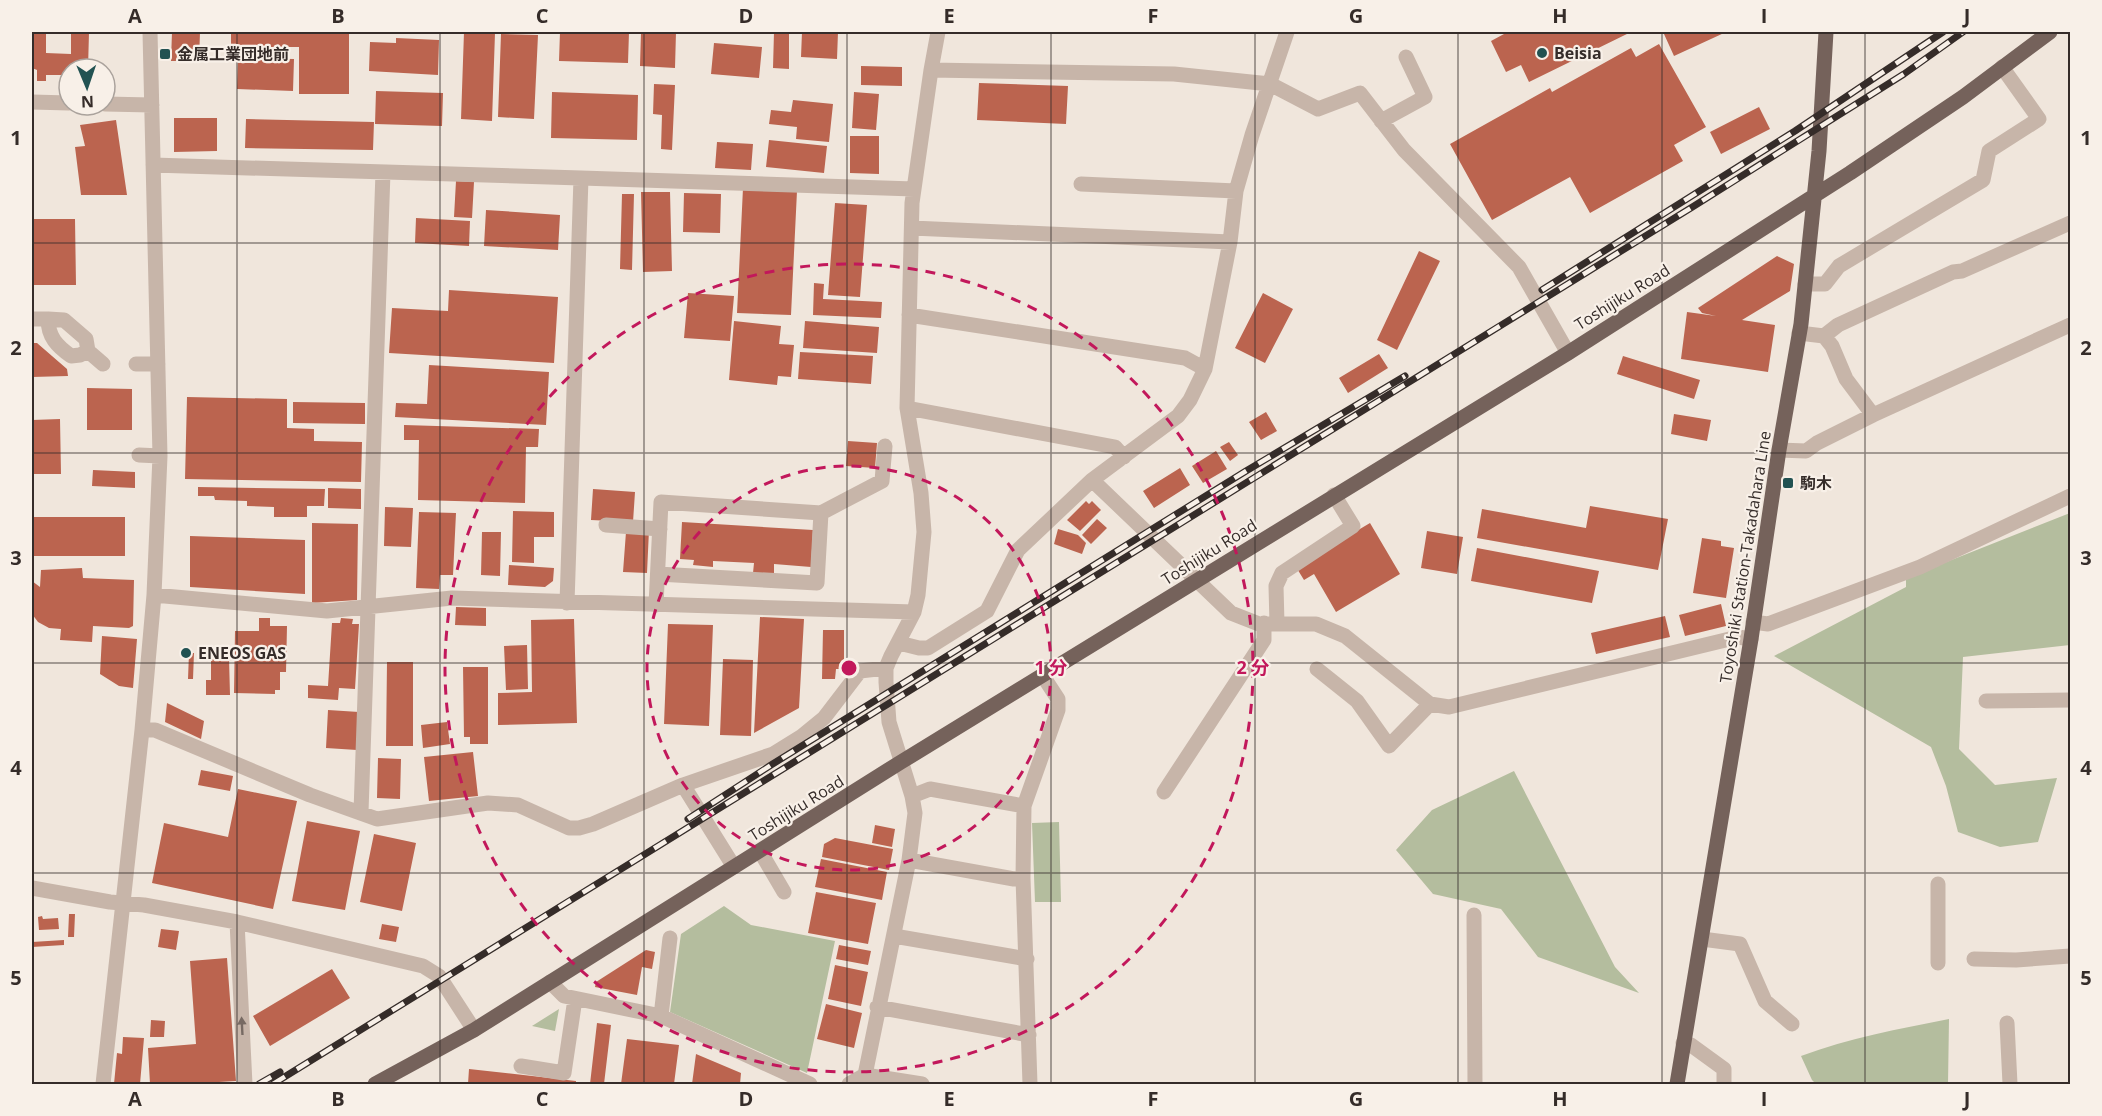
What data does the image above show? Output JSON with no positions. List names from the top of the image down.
{
  "streets": {
    "main road": ["Toshijiku Road", "Toyoshiki Station-Takadahara Line"]
  },
  "crossings": [
    ["Toshijiku Road", "Toyoshiki Station-Takadahara Line"]
  ],
  "places": {
    "other": ["Beisia", "ENEOS GAS"],
    "transit": ["金属工業団地前", "駒木"]
  },
  "north": "bottom",
  "grid": {
    "columns": [
      "A",
      "B",
      "C",
      "D",
      "E",
      "F",
      "G",
      "H",
      "I",
      "J"
    ],
    "rows": [
      "1",
      "2",
      "3",
      "4",
      "5"
    ]
  },
  "rings": ["1 分", "2 分"]
}
